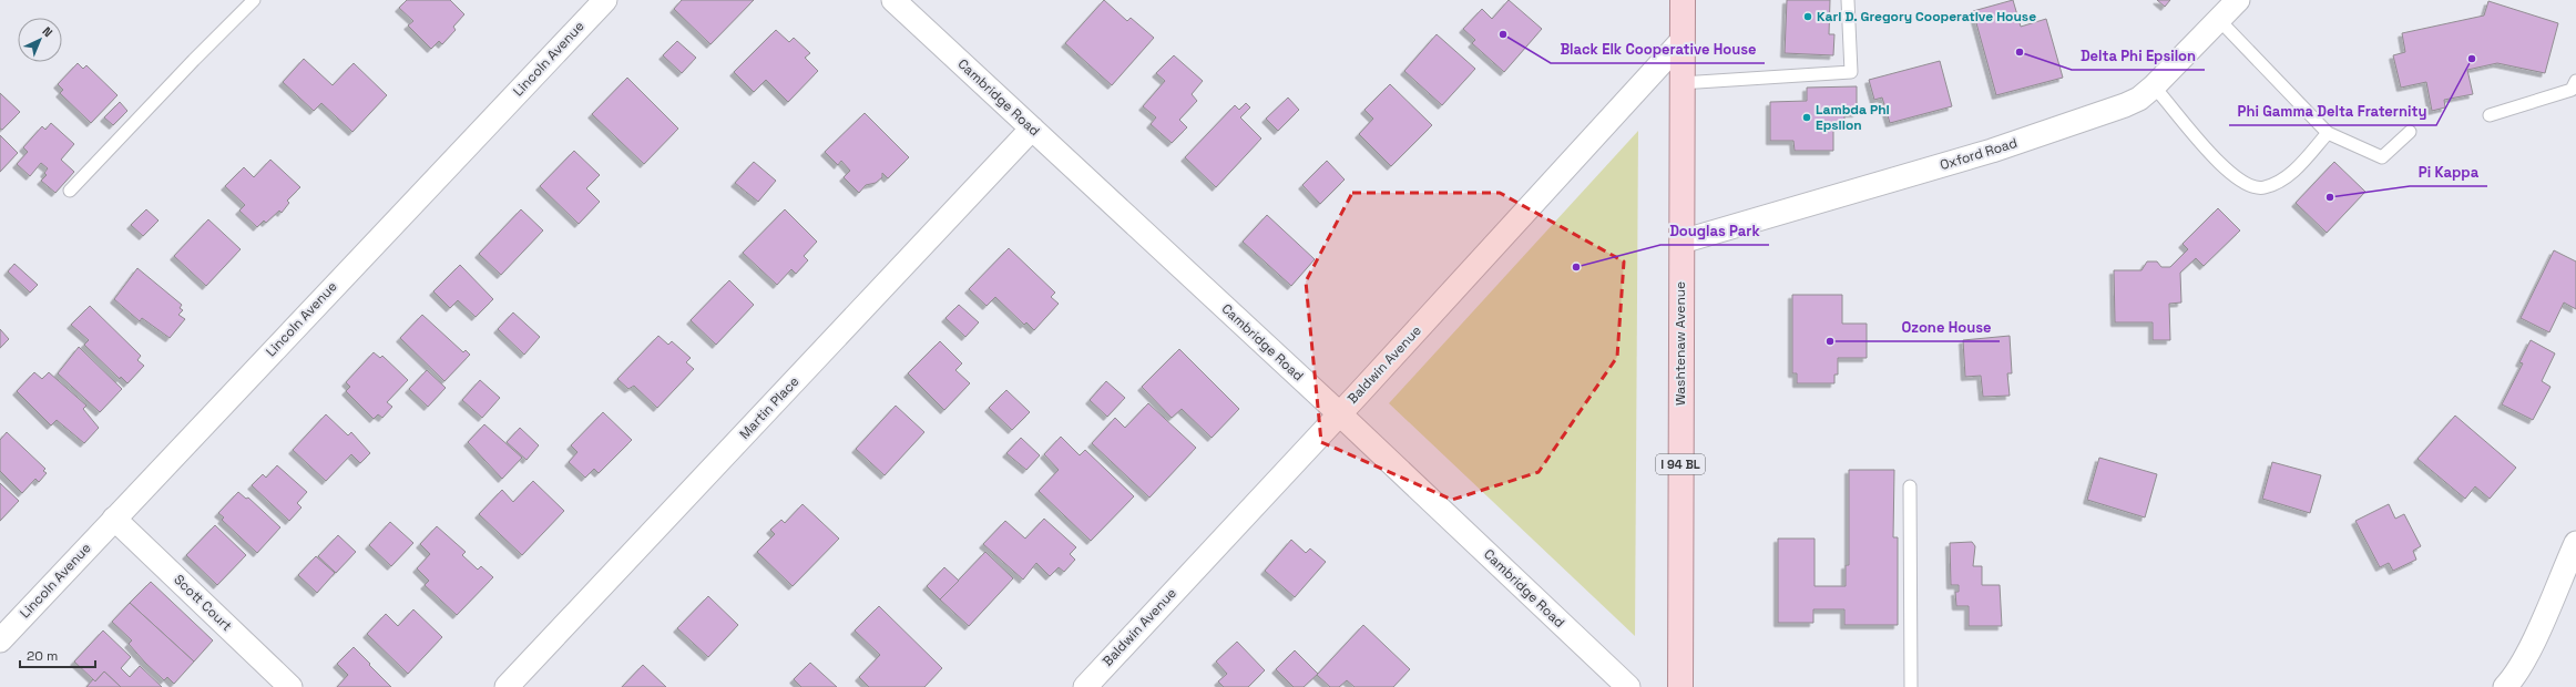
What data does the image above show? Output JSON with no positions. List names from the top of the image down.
{
  "streets": {
    "main road": ["Washtenaw Avenue", "I 94 BL"],
    "street": [
      "Lincoln Avenue",
      "Cambridge Road",
      "Oxford Road",
      "Baldwin Avenue",
      "Martin Place",
      "Scott Court"
    ]
  },
  "crossings": [
    ["Lincoln Avenue", "Scott Court"],
    ["Cambridge Road", "Baldwin Avenue"],
    ["Cambridge Road", "Martin Place"],
    ["Oxford Road", "Washtenaw Avenue"],
    ["Washtenaw Avenue", "Baldwin Avenue"]
  ],
  "places": [
    "Karl D. Gregory Cooperative House",
    "Black Elk Cooperative House",
    "Delta Phi Epsilon",
    "Phi Gamma Delta Fraternity",
    "Lambda Phi Epsilon",
    "Pi Kappa",
    "Douglas Park",
    "Ozone House"
  ],
  "scale_bar": "20 m",
  "north": "top right"
}
